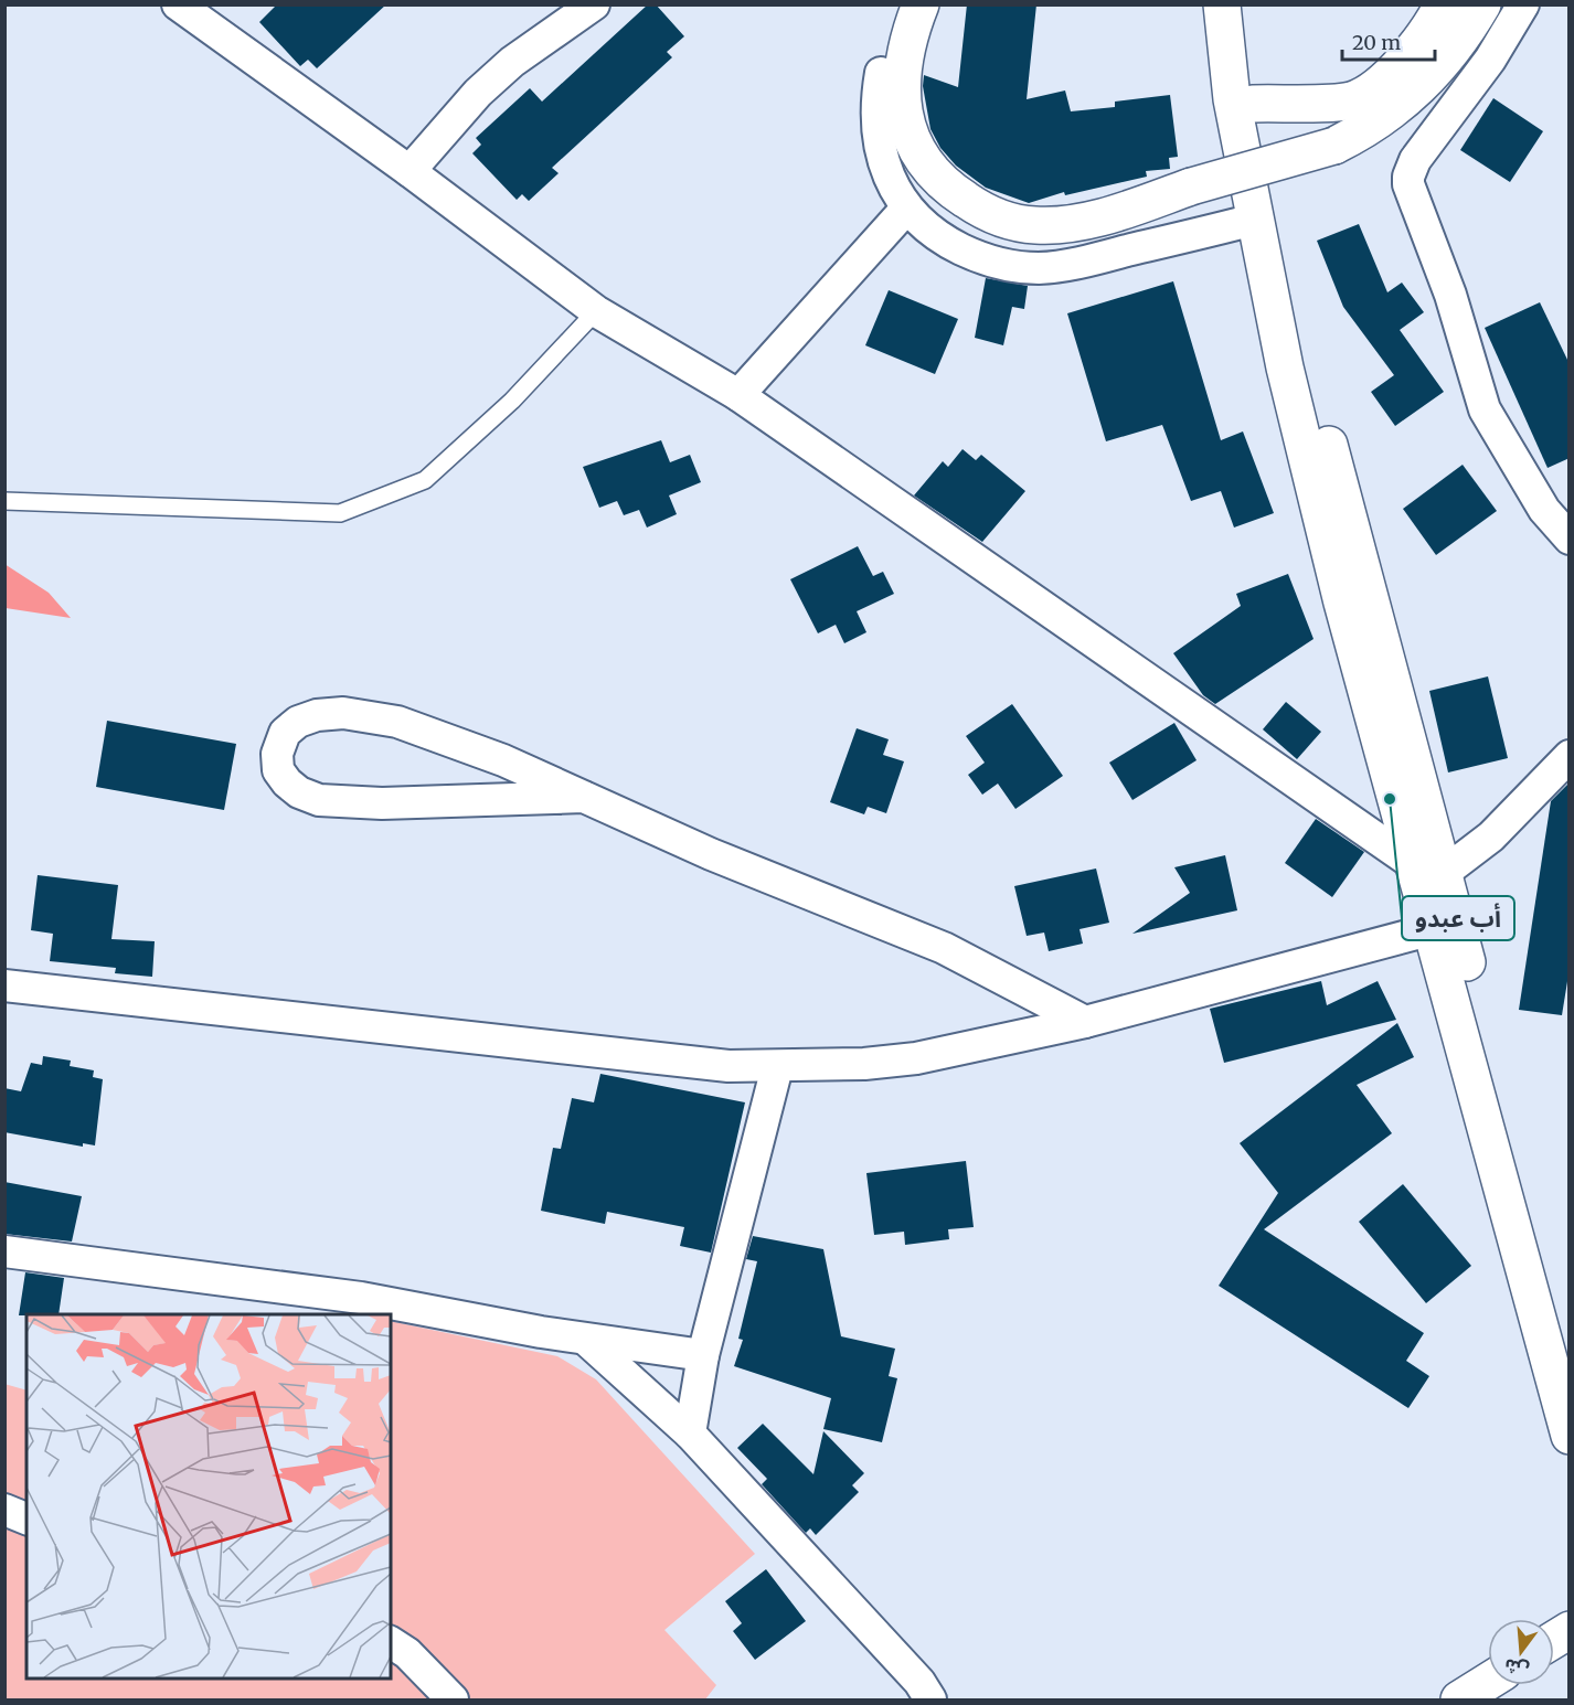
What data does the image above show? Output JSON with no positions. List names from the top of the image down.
{
  "places": ["أب عبدو"],
  "scale_bar": "20 m",
  "north": "bottom"
}
